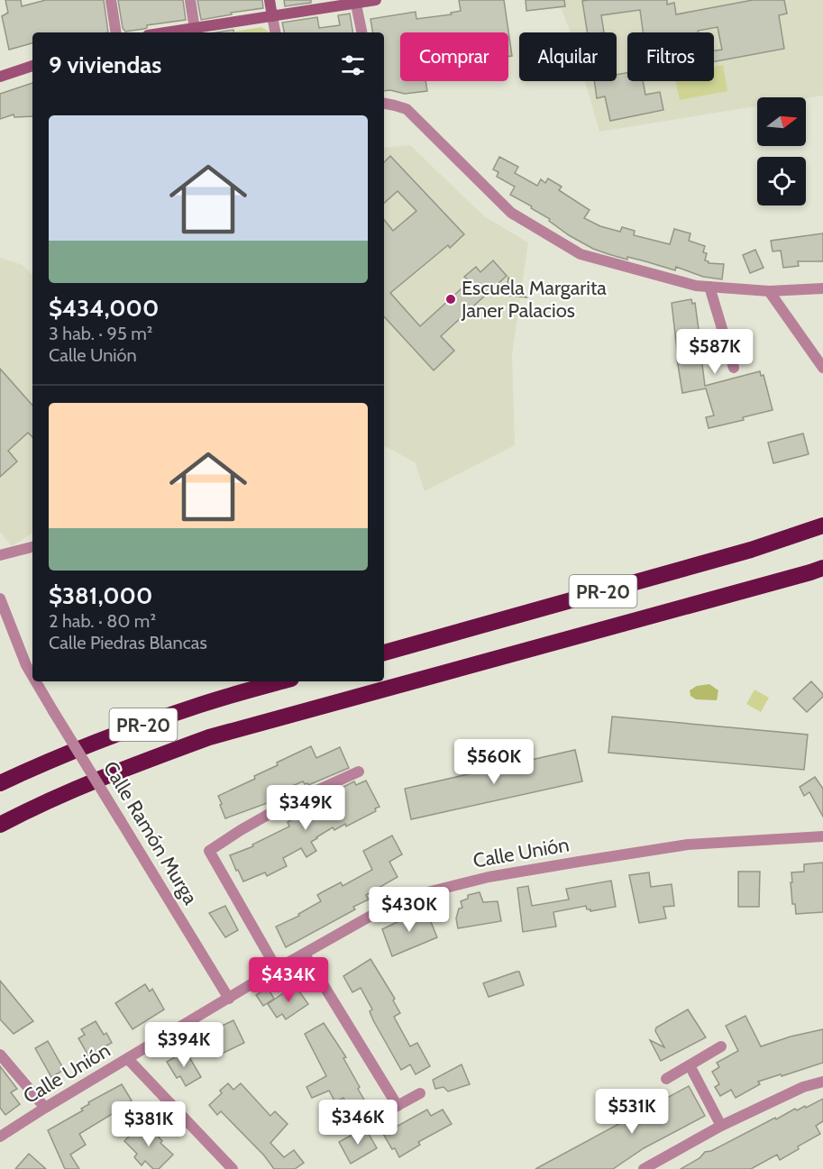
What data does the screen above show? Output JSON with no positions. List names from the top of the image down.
{
  "streets": {
    "highway": ["PR-20"],
    "street": ["Calle Ramón Murga", "Calle Unión"]
  },
  "crossings": [
    ["Calle Ramón Murga", "Calle Unión"]
  ],
  "places": ["Escuela Margarita Janer Palacios"],
  "north": "right",
  "page": {
    "chip": ["Comprar", "Alquilar", "Filtros"],
    "heading": "9 viviendas",
    "list": [
      {
        "name": "$434,000",
        "note": "3 hab. · 95 m² · Calle Unión"
      },
      {
        "name": "$381,000",
        "note": "2 hab. · 80 m² · Calle Piedras Blancas"
      }
    ],
    "price": [
      "$587K",
      "$560K",
      "$349K",
      "$430K",
      "$434K",
      "$394K",
      "$531K",
      "$346K",
      "$381K"
    ]
  }
}
